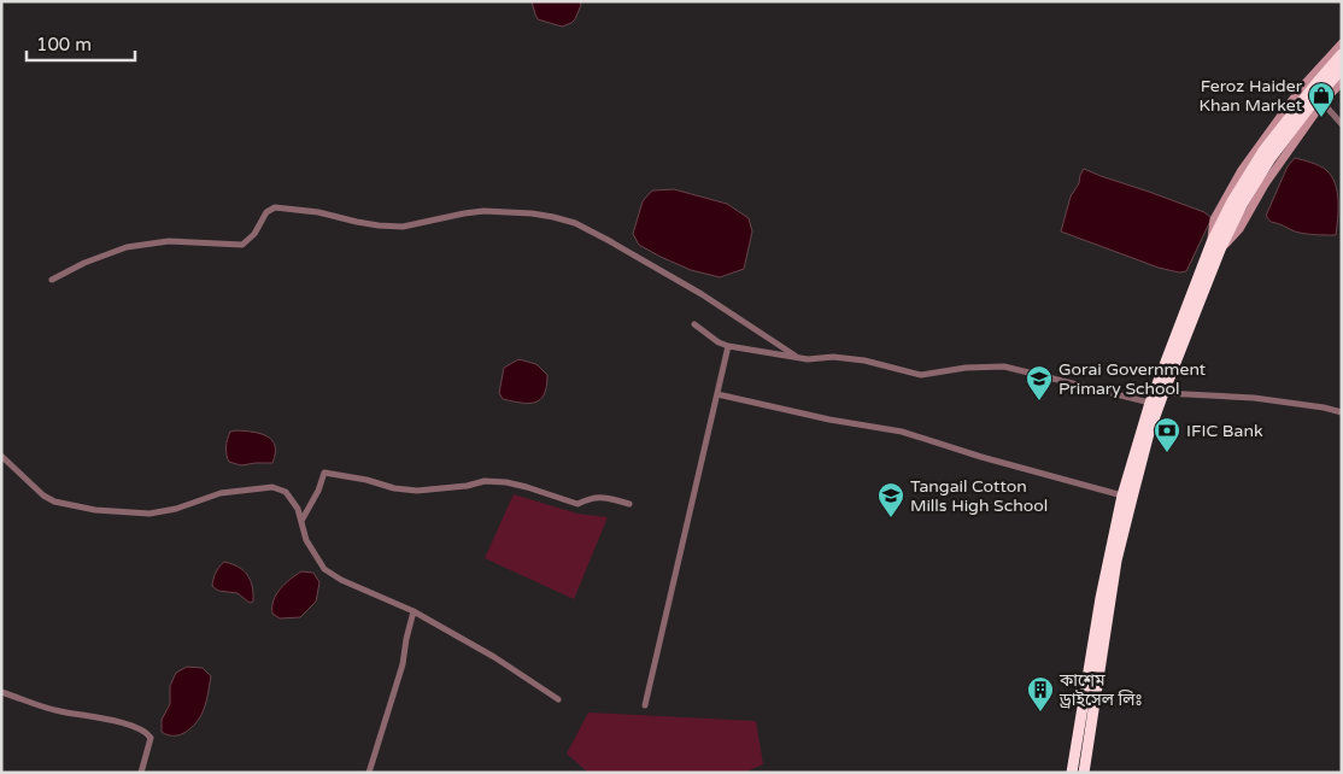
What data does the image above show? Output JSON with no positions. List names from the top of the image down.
{
  "places": {
    "shop": ["Feroz Haider Khan Market"],
    "school or university": ["Gorai Government Primary School", "Tangail Cotton Mills High School"],
    "bank": ["IFIC Bank"],
    "building": ["কাশেম ড্রাইসেল লিঃ"]
  },
  "scale_bar": "100 m"
}
